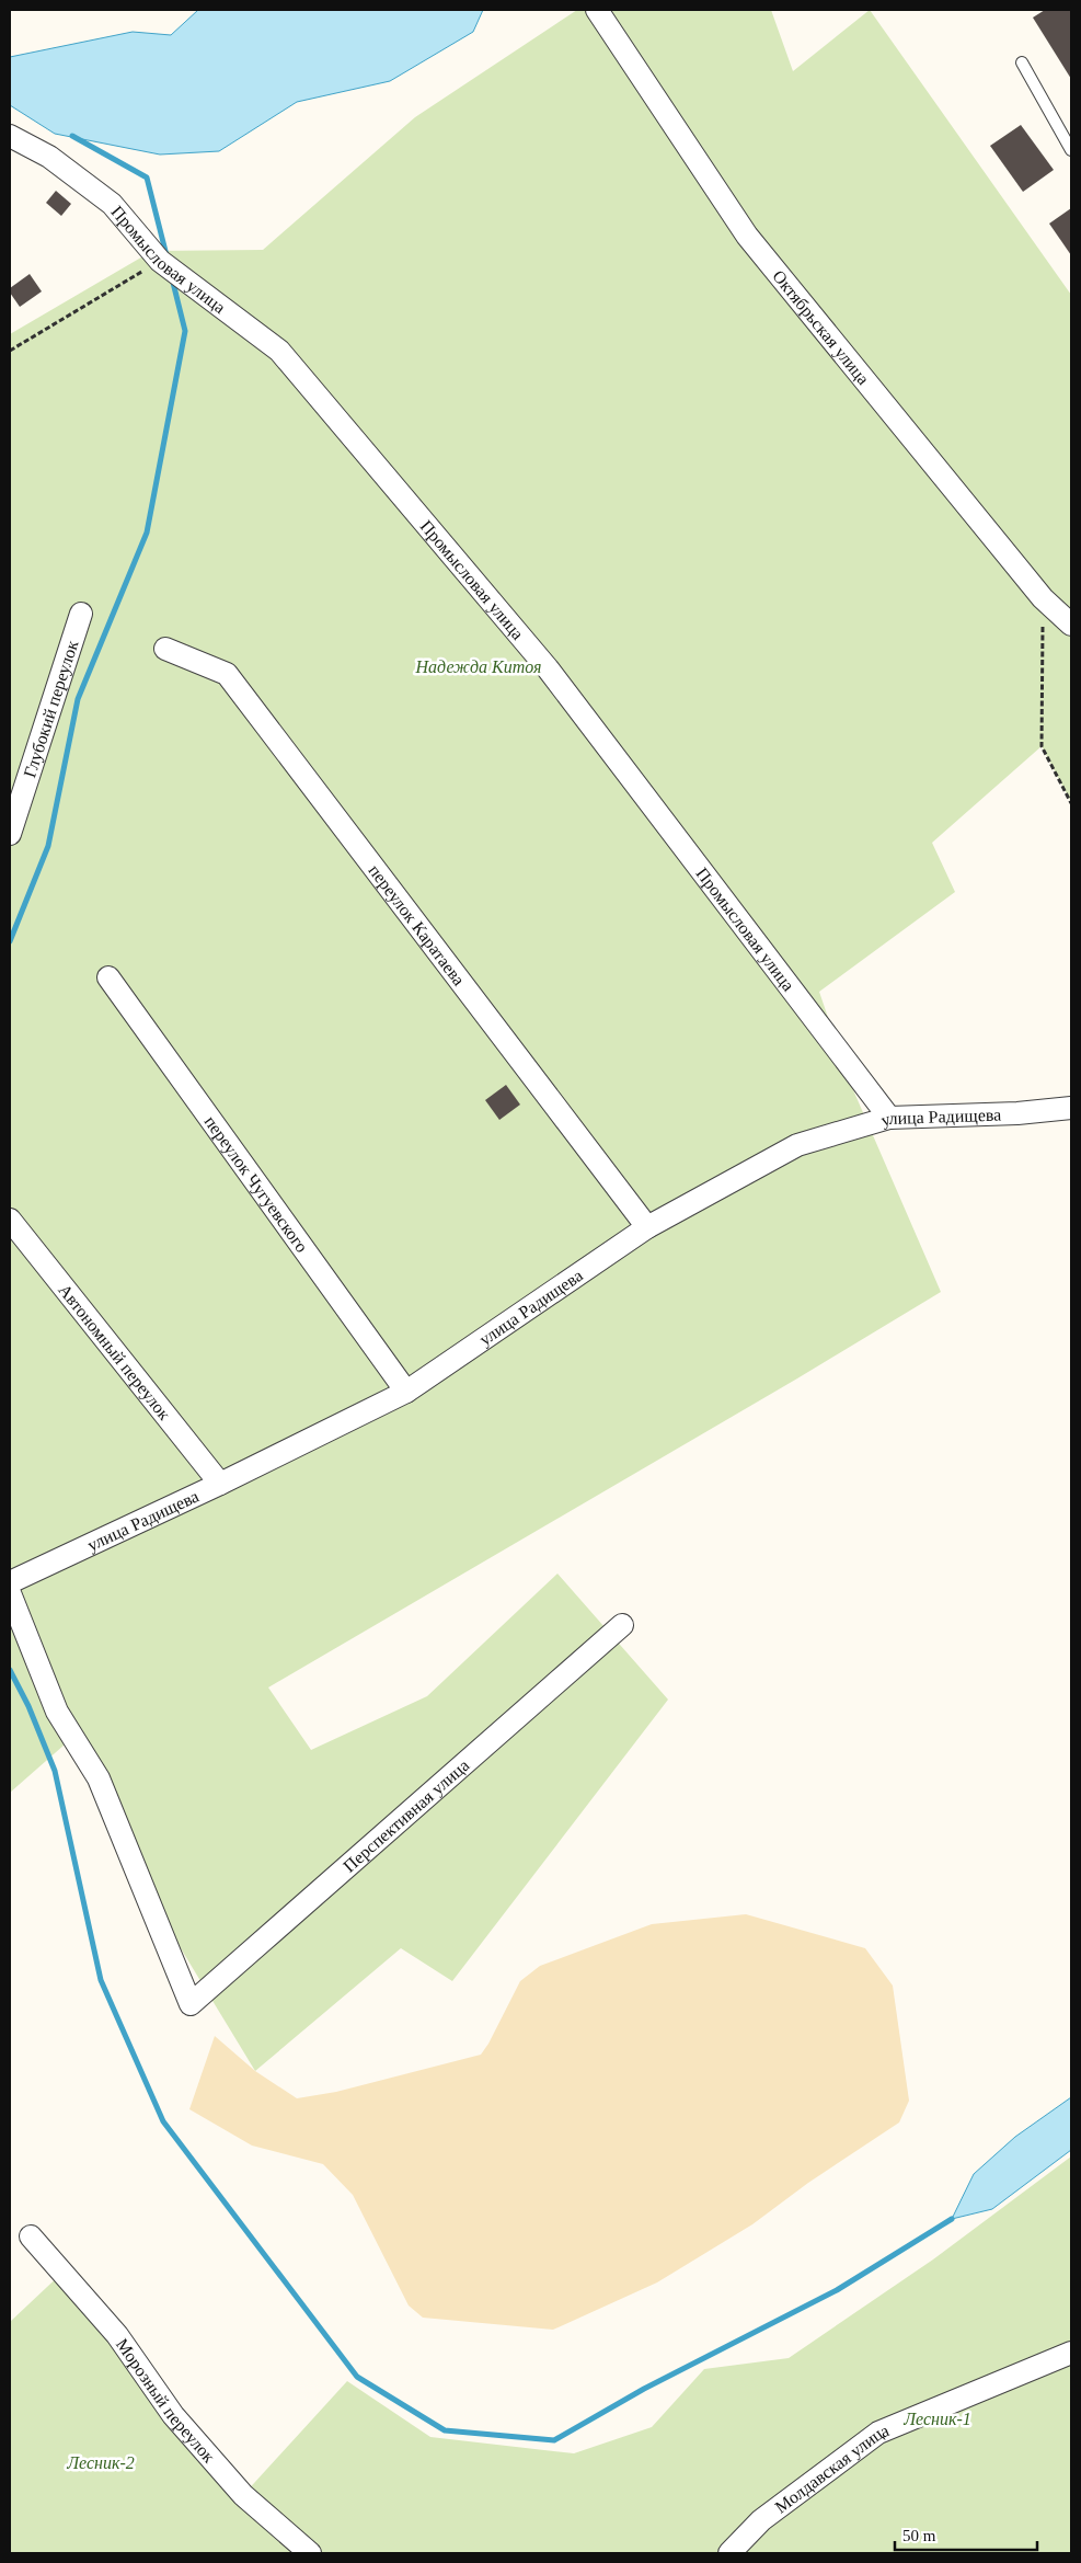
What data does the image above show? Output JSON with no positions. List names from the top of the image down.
{
  "streets": {
    "street": [
      "Промысловая улица",
      "Октябрьская улица",
      "Глубокий переулок",
      "переулок Каратаева",
      "улица Радищева",
      "переулок Чугуевского",
      "Автономный переулок",
      "Перспективная улица",
      "Морозный переулок",
      "Молдавская улица"
    ]
  },
  "crossings": [
    ["Промысловая улица", "улица Радищева"],
    ["переулок Каратаева", "улица Радищева"],
    ["улица Радищева", "переулок Чугуевского"],
    ["улица Радищева", "Автономный переулок"]
  ],
  "parks": ["Надежда Китоя", "Лесник-1", "Лесник-2"],
  "scale_bar": "50 m"
}
